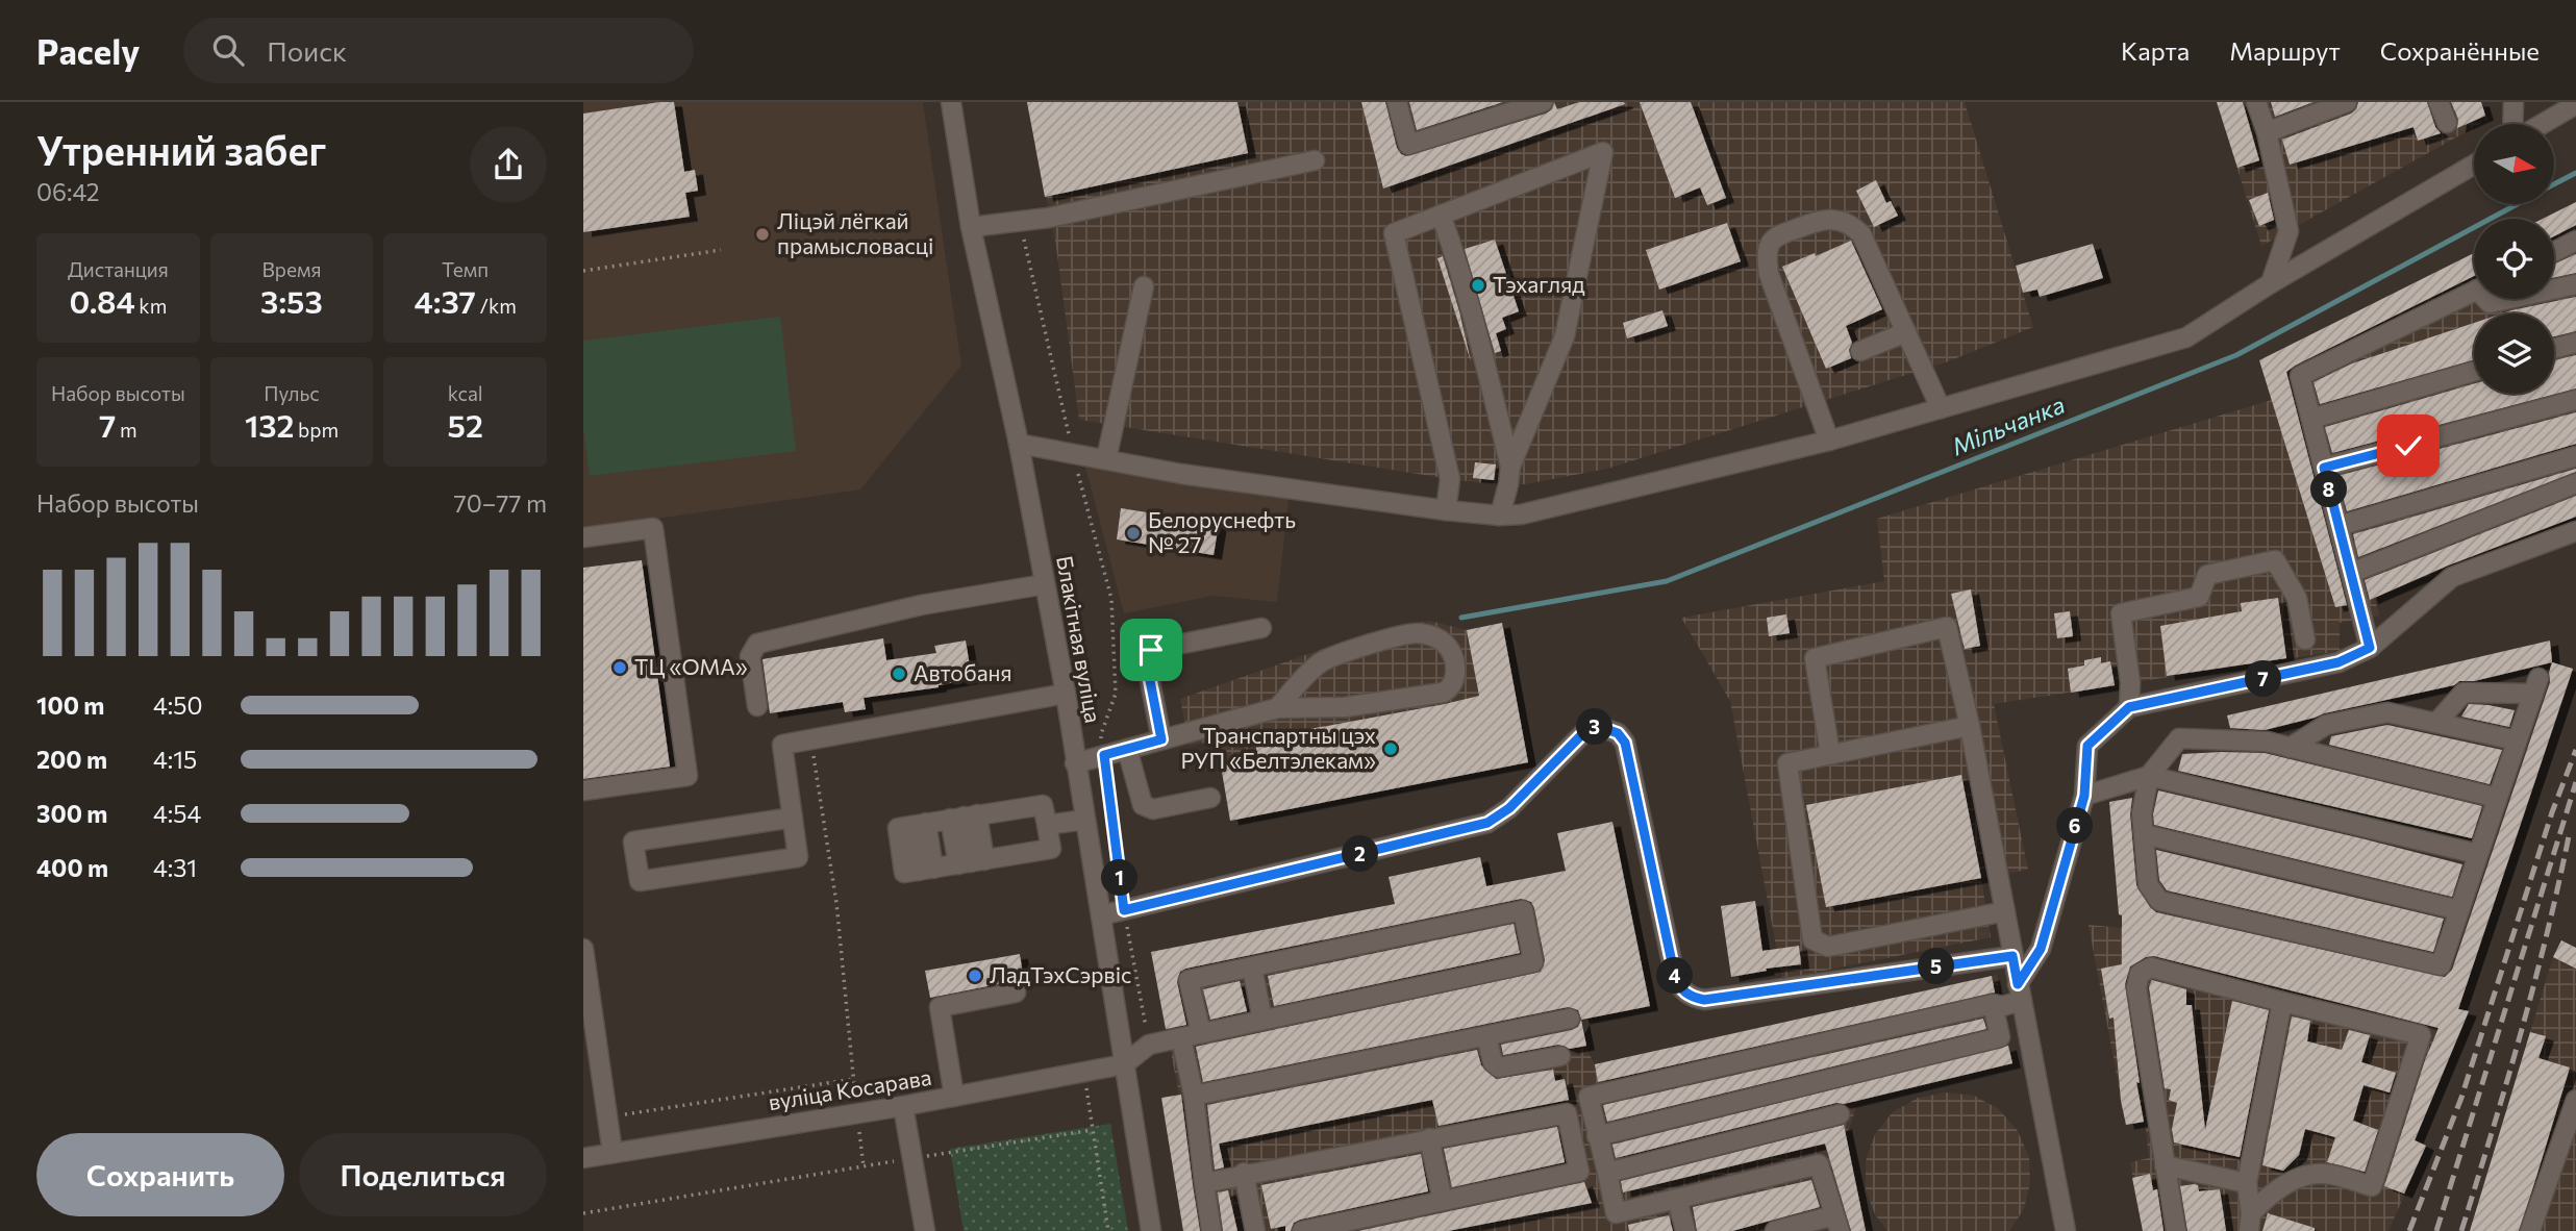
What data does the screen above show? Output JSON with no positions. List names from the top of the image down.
{
  "streets": {
    "street": ["Блакітная вуліца", "вуліца Косарава"]
  },
  "crossings": [
    ["Блакітная вуліца", "вуліца Косарава"]
  ],
  "water": ["Мільчанка"],
  "places": [
    "Ліцэй лёгкай прамысловасці",
    "Тэхагляд",
    "Белоруснефть № 27",
    "ТЦ «ОМА»",
    "Автобаня",
    "Транспартны цэх РУП «Белтэлекам»",
    "ЛадТэхСэрвіс"
  ],
  "north": "right",
  "page": {
    "header": "Pacely",
    "search": "Поиск",
    "nav": ["Карта", "Маршрут", "Сохранённые"],
    "heading": ["Утренний забег", "06:42"],
    "stats": [
      ["Дистанция", "0.84 km"],
      ["Время", "3:53"],
      ["Темп", "4:37 /km"],
      ["Набор высоты", "7 m"],
      ["Пульс", "132 bpm"],
      ["kcal", "52"]
    ],
    "pins": [
      "8",
      "7",
      "3",
      "6",
      "2",
      "1",
      "5",
      "4"
    ],
    "chart": ["Набор высоты", "70–77 m"],
    "list": [
      {
        "name": "100 m",
        "note": "4:50"
      },
      {
        "name": "200 m",
        "note": "4:15"
      },
      {
        "name": "300 m",
        "note": "4:54"
      },
      {
        "name": "400 m",
        "note": "4:31"
      }
    ],
    "buttons": ["Сохранить", "Поделиться"]
  }
}
